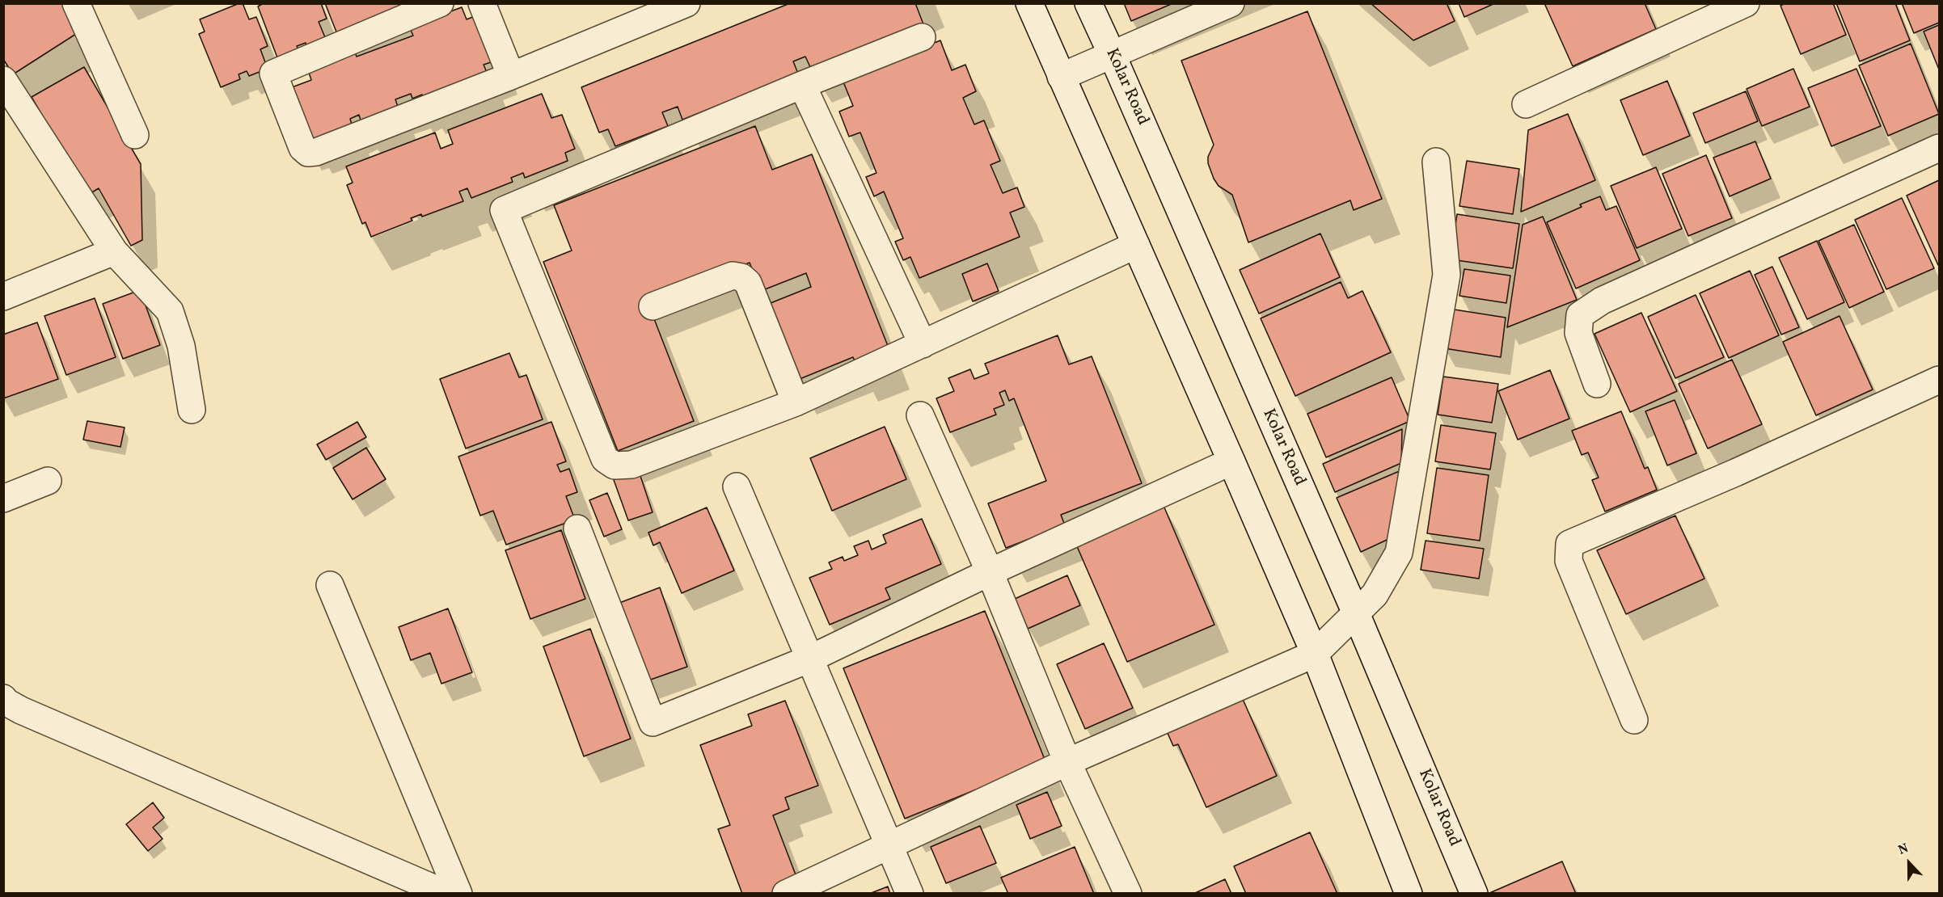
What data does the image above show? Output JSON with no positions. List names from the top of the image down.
{
  "streets": {
    "street": ["Kolar Road"]
  },
  "north": "top"
}
